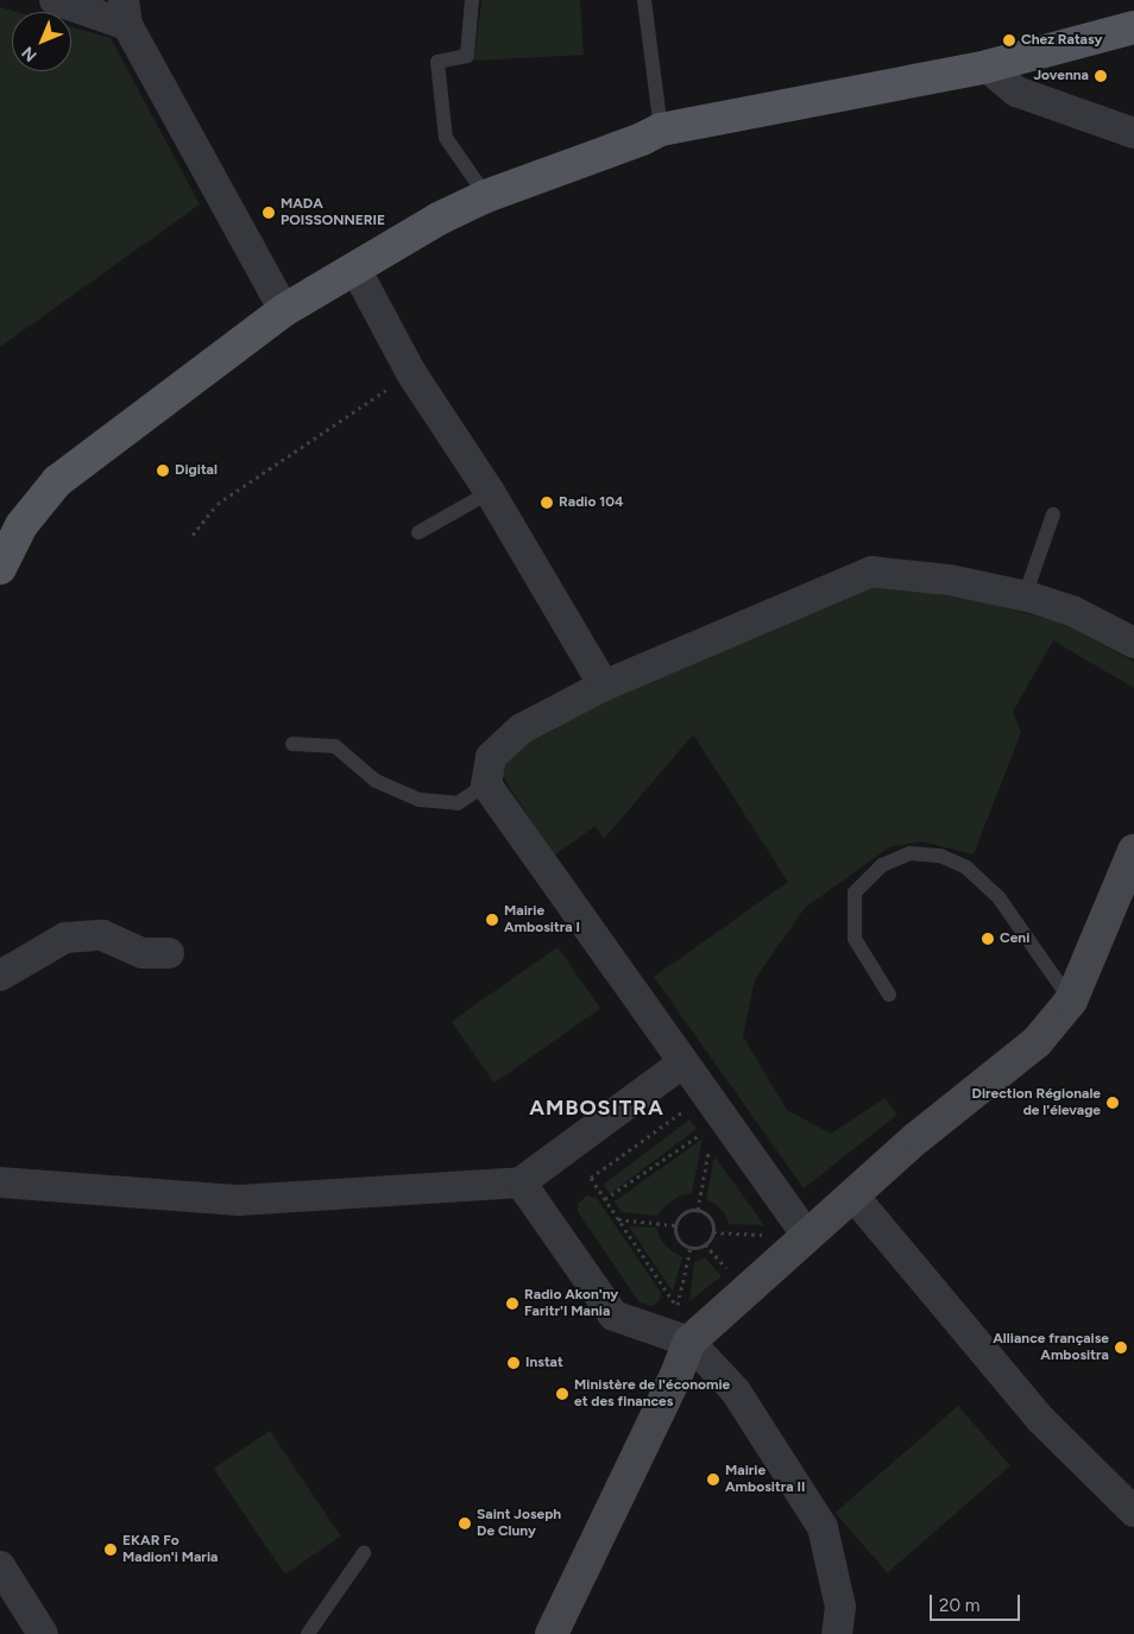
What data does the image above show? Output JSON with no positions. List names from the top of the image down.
{
  "districts": ["AMBOSITRA"],
  "places": [
    "Chez Ratasy",
    "Jovenna",
    "MADA POISSONNERIE",
    "Digital",
    "Radio 104",
    "Mairie Ambositra I",
    "Ceni",
    "Direction Régionale de l'élevage",
    "Radio Akon'ny Faritr'I Mania",
    "Alliance française Ambositra",
    "Instat",
    "Ministère de l'économie et des finances",
    "Mairie Ambositra II",
    "Saint Joseph De Cluny",
    "EKAR Fo Madion'i Maria"
  ],
  "scale_bar": "20 m",
  "north": "bottom left"
}
